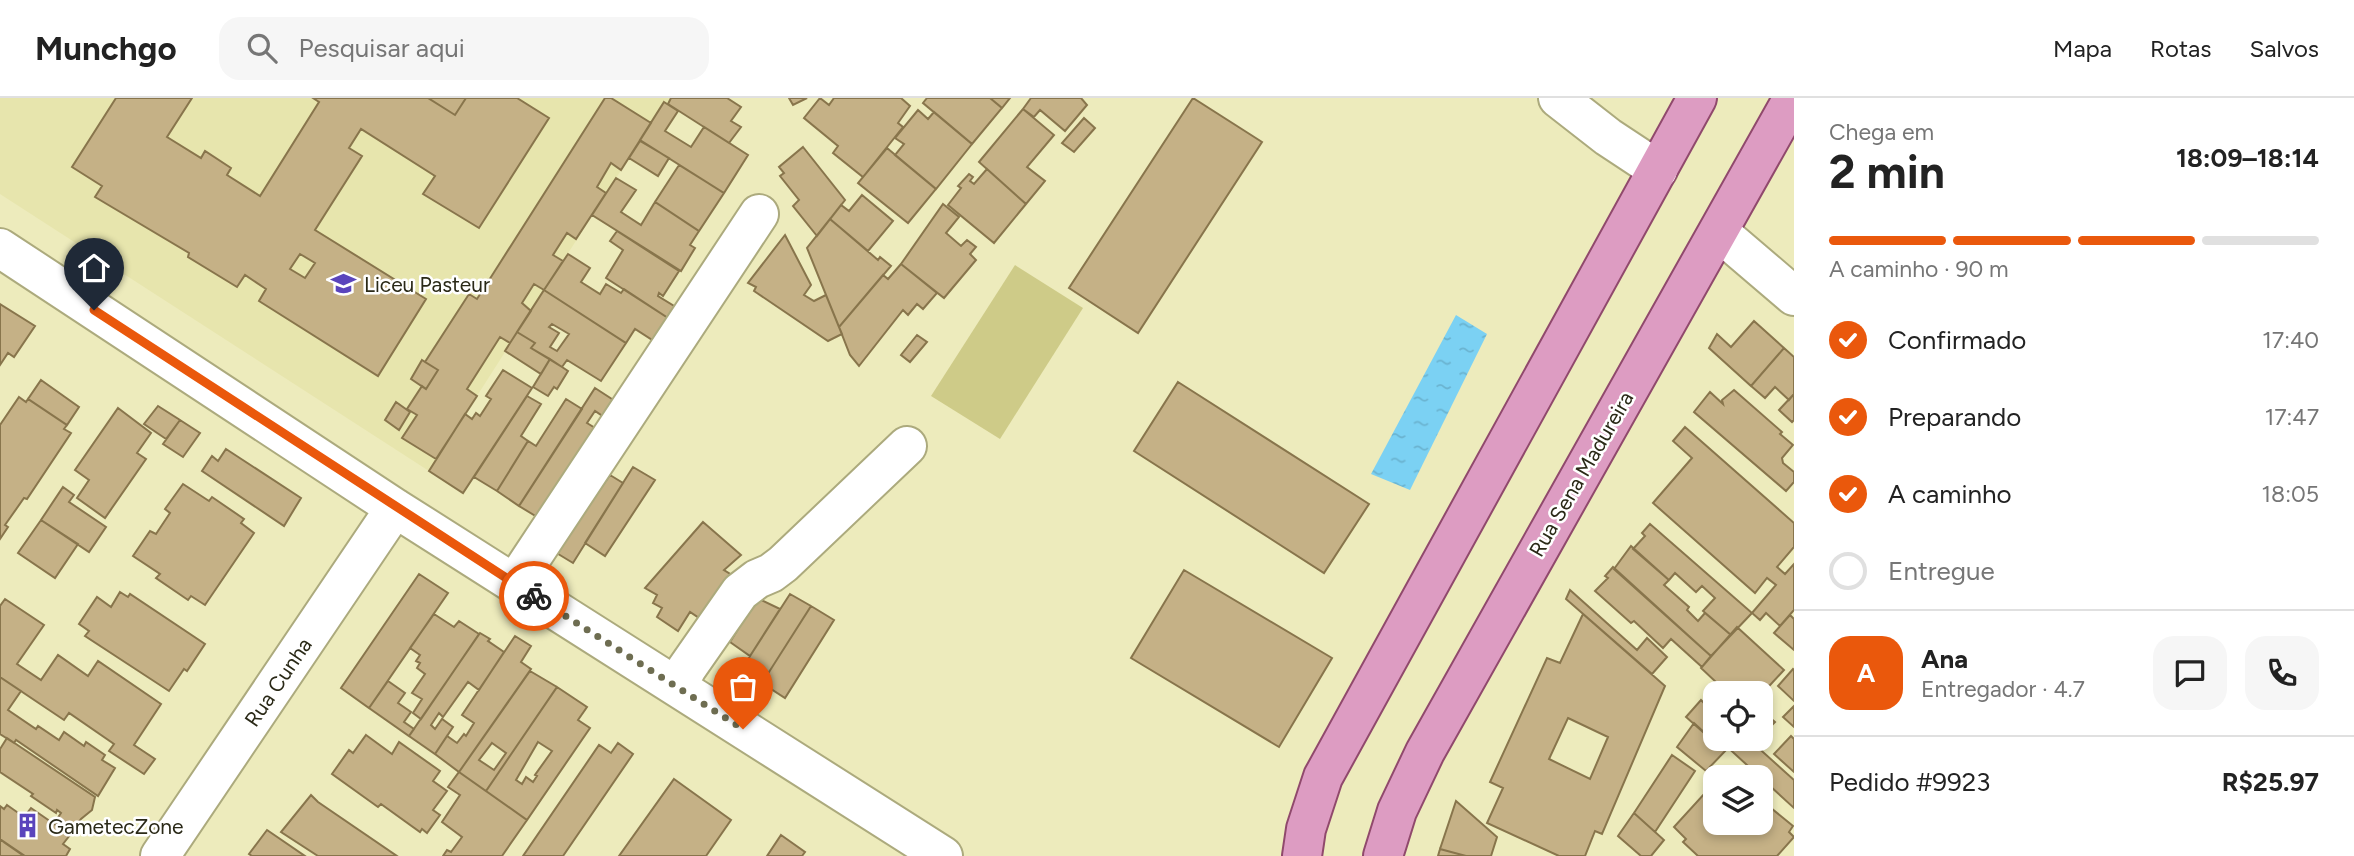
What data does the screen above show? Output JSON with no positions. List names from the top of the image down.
{
  "streets": {
    "main road": ["Rua Sena Madureira"],
    "street": ["Rua Cunha"]
  },
  "places": {
    "school or university": ["Liceu Pasteur"],
    "building": ["GametecZone"]
  },
  "page": {
    "header": "Munchgo",
    "search": "Pesquisar aqui",
    "nav": ["Mapa", "Rotas", "Salvos"],
    "heading": ["2 min", "Chega em", "18:09–18:14"],
    "panel": [
      "Ana",
      "Entregador · 4.7",
      "Pedido #9923",
      "R$25.97"
    ],
    "bar": "A caminho · 90 m",
    "list": [
      ["Confirmado", "17:40"],
      ["Preparando", "17:47"],
      ["A caminho", "18:05"],
      "Entregue"
    ],
    "round": "A"
  }
}
